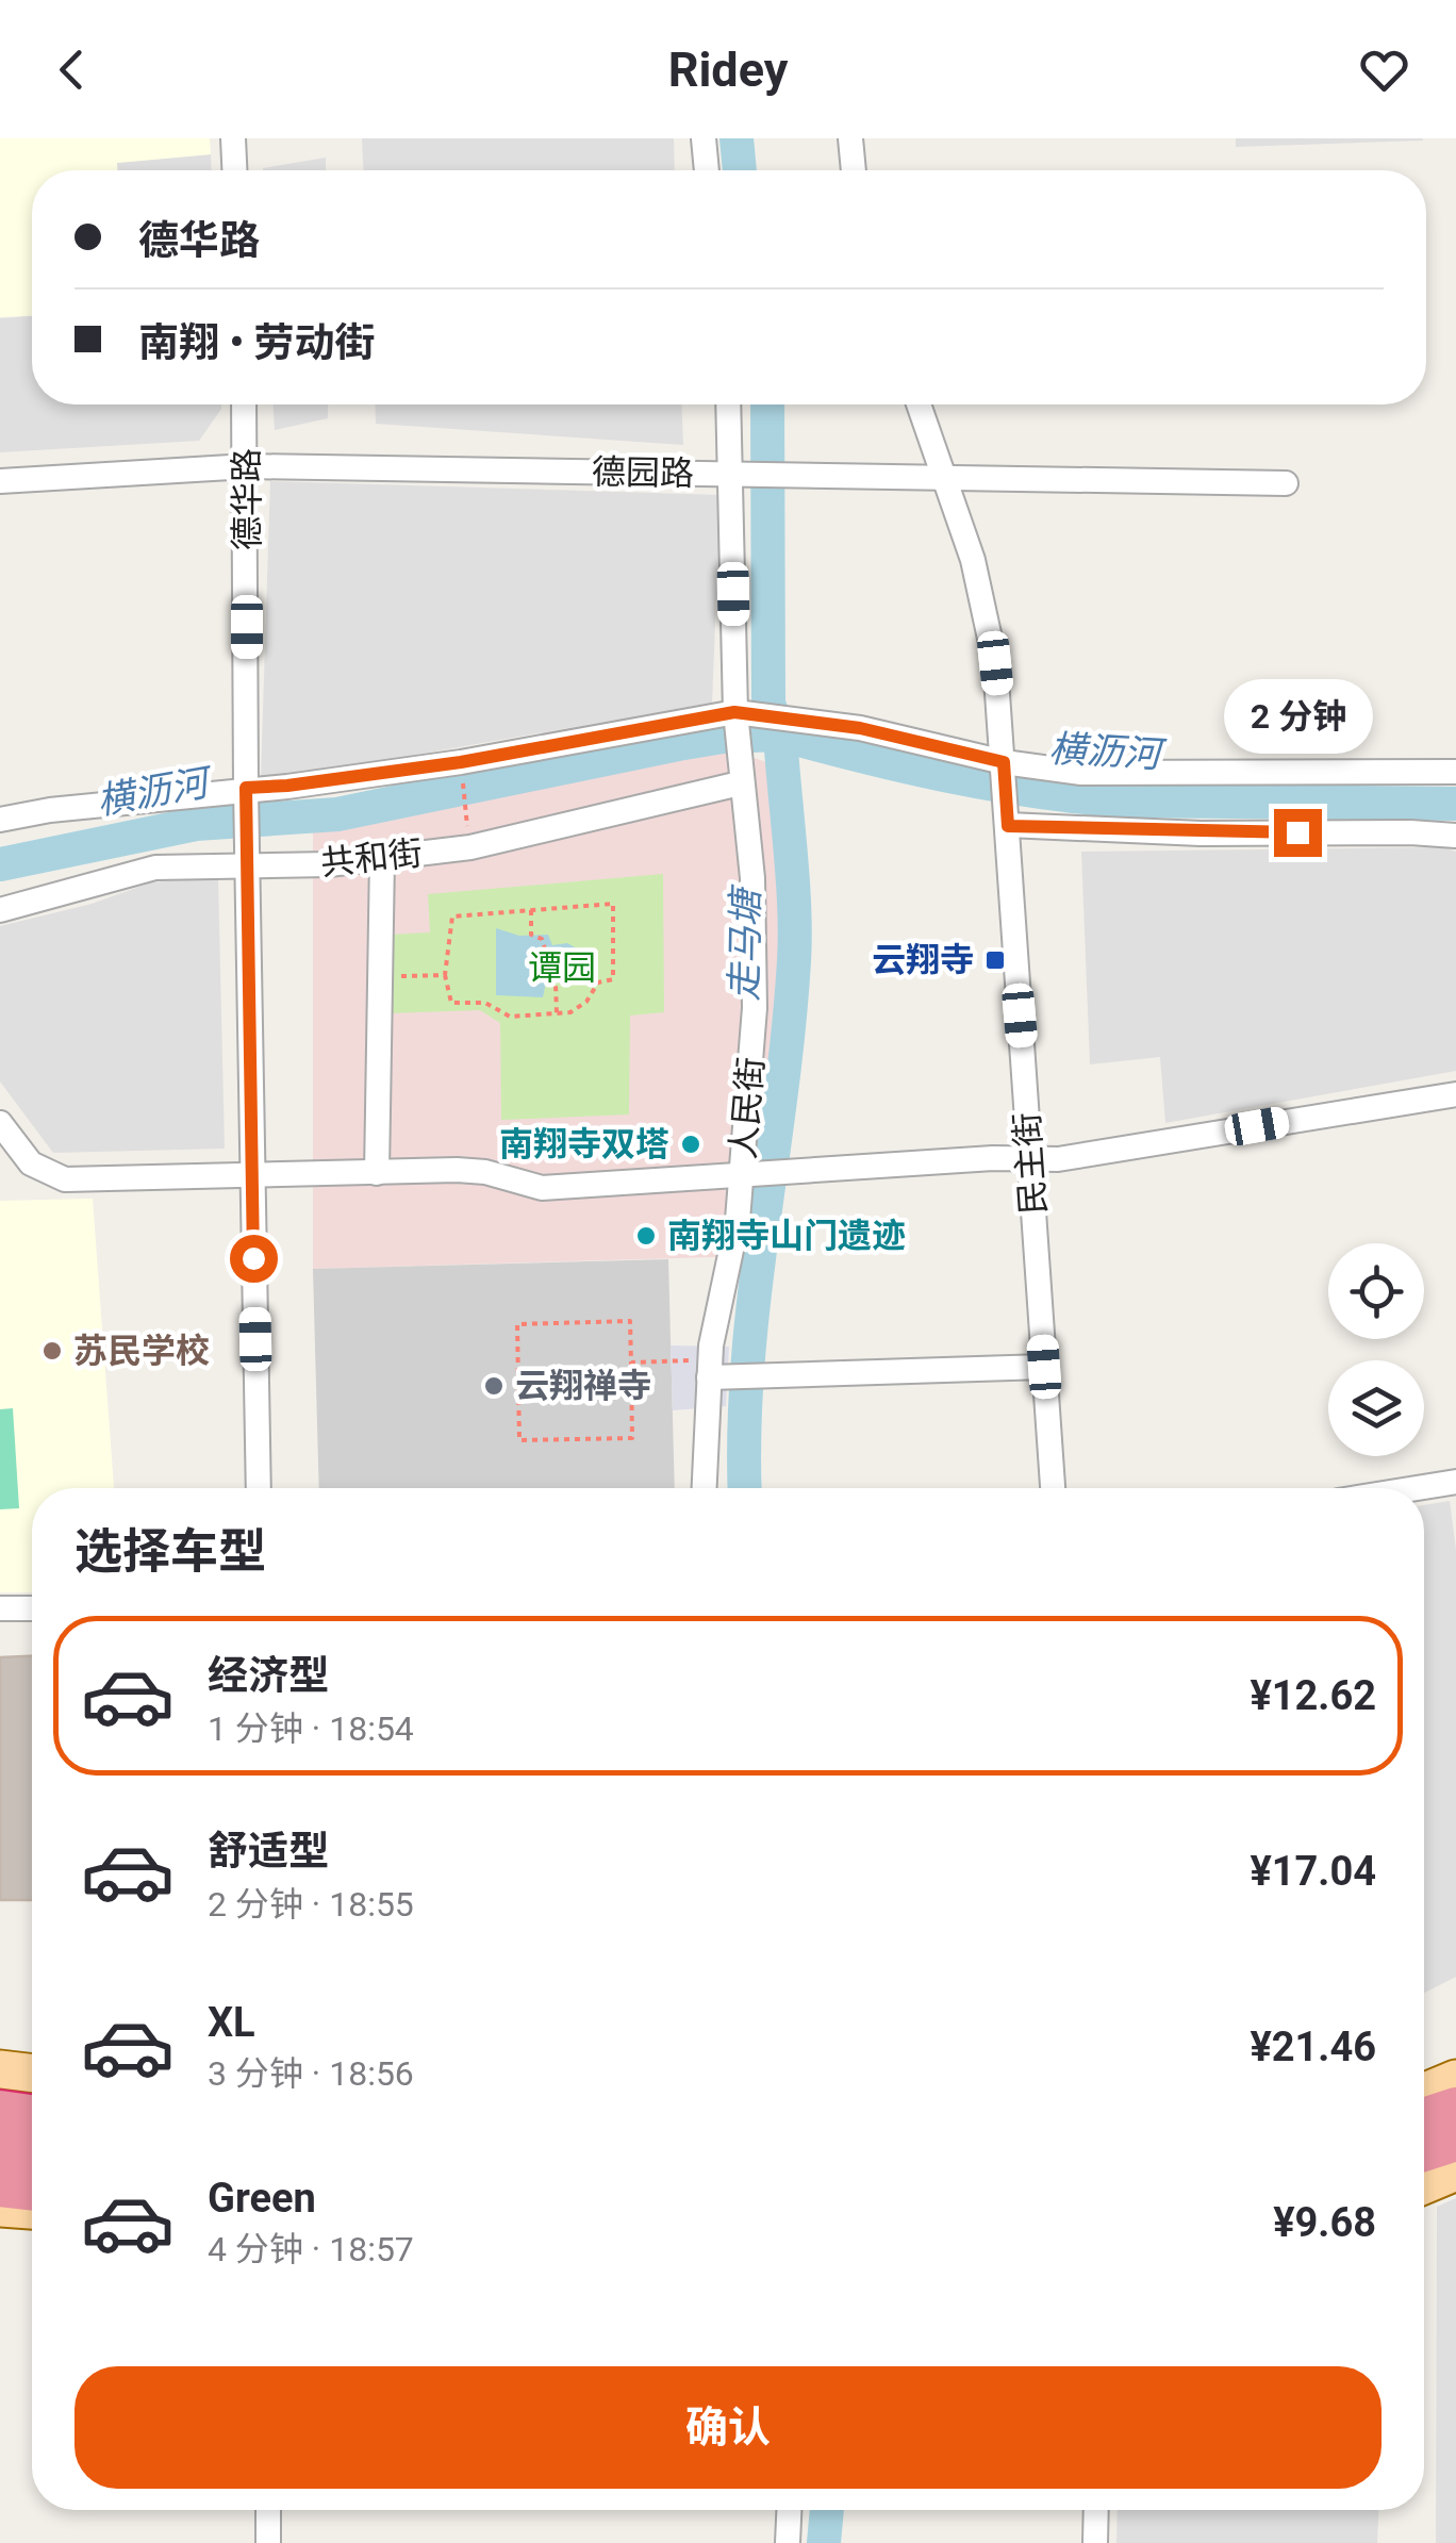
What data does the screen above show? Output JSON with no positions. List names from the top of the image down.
{
  "streets": {
    "street": [
      "德园路",
      "德华路",
      "共和街",
      "人民街",
      "民主街"
    ]
  },
  "crossings": [
    ["德园路", "德华路"],
    ["德园路", "人民街"],
    ["德华路", "共和街"],
    ["共和街", "人民街"]
  ],
  "water": ["横沥河", "走马塘"],
  "parks": ["谭园"],
  "places": {
    "transit": ["云翔寺"],
    "other": [
      "南翔寺双塔",
      "南翔寺山门遗迹",
      "苏民学校",
      "云翔禅寺"
    ]
  },
  "page": {
    "header": "Ridey",
    "banner": ["德华路", "南翔 • 劳动街"],
    "bubble": "2 分钟",
    "heading": "选择车型",
    "list": [
      {
        "name": "经济型",
        "note": "1 分钟 · 18:54",
        "value": "¥12.62"
      },
      {
        "name": "舒适型",
        "note": "2 分钟 · 18:55",
        "value": "¥17.04"
      },
      {
        "name": "XL",
        "note": "3 分钟 · 18:56",
        "value": "¥21.46"
      },
      {
        "name": "Green",
        "note": "4 分钟 · 18:57",
        "value": "¥9.68"
      }
    ],
    "buttons": "确认"
  }
}
